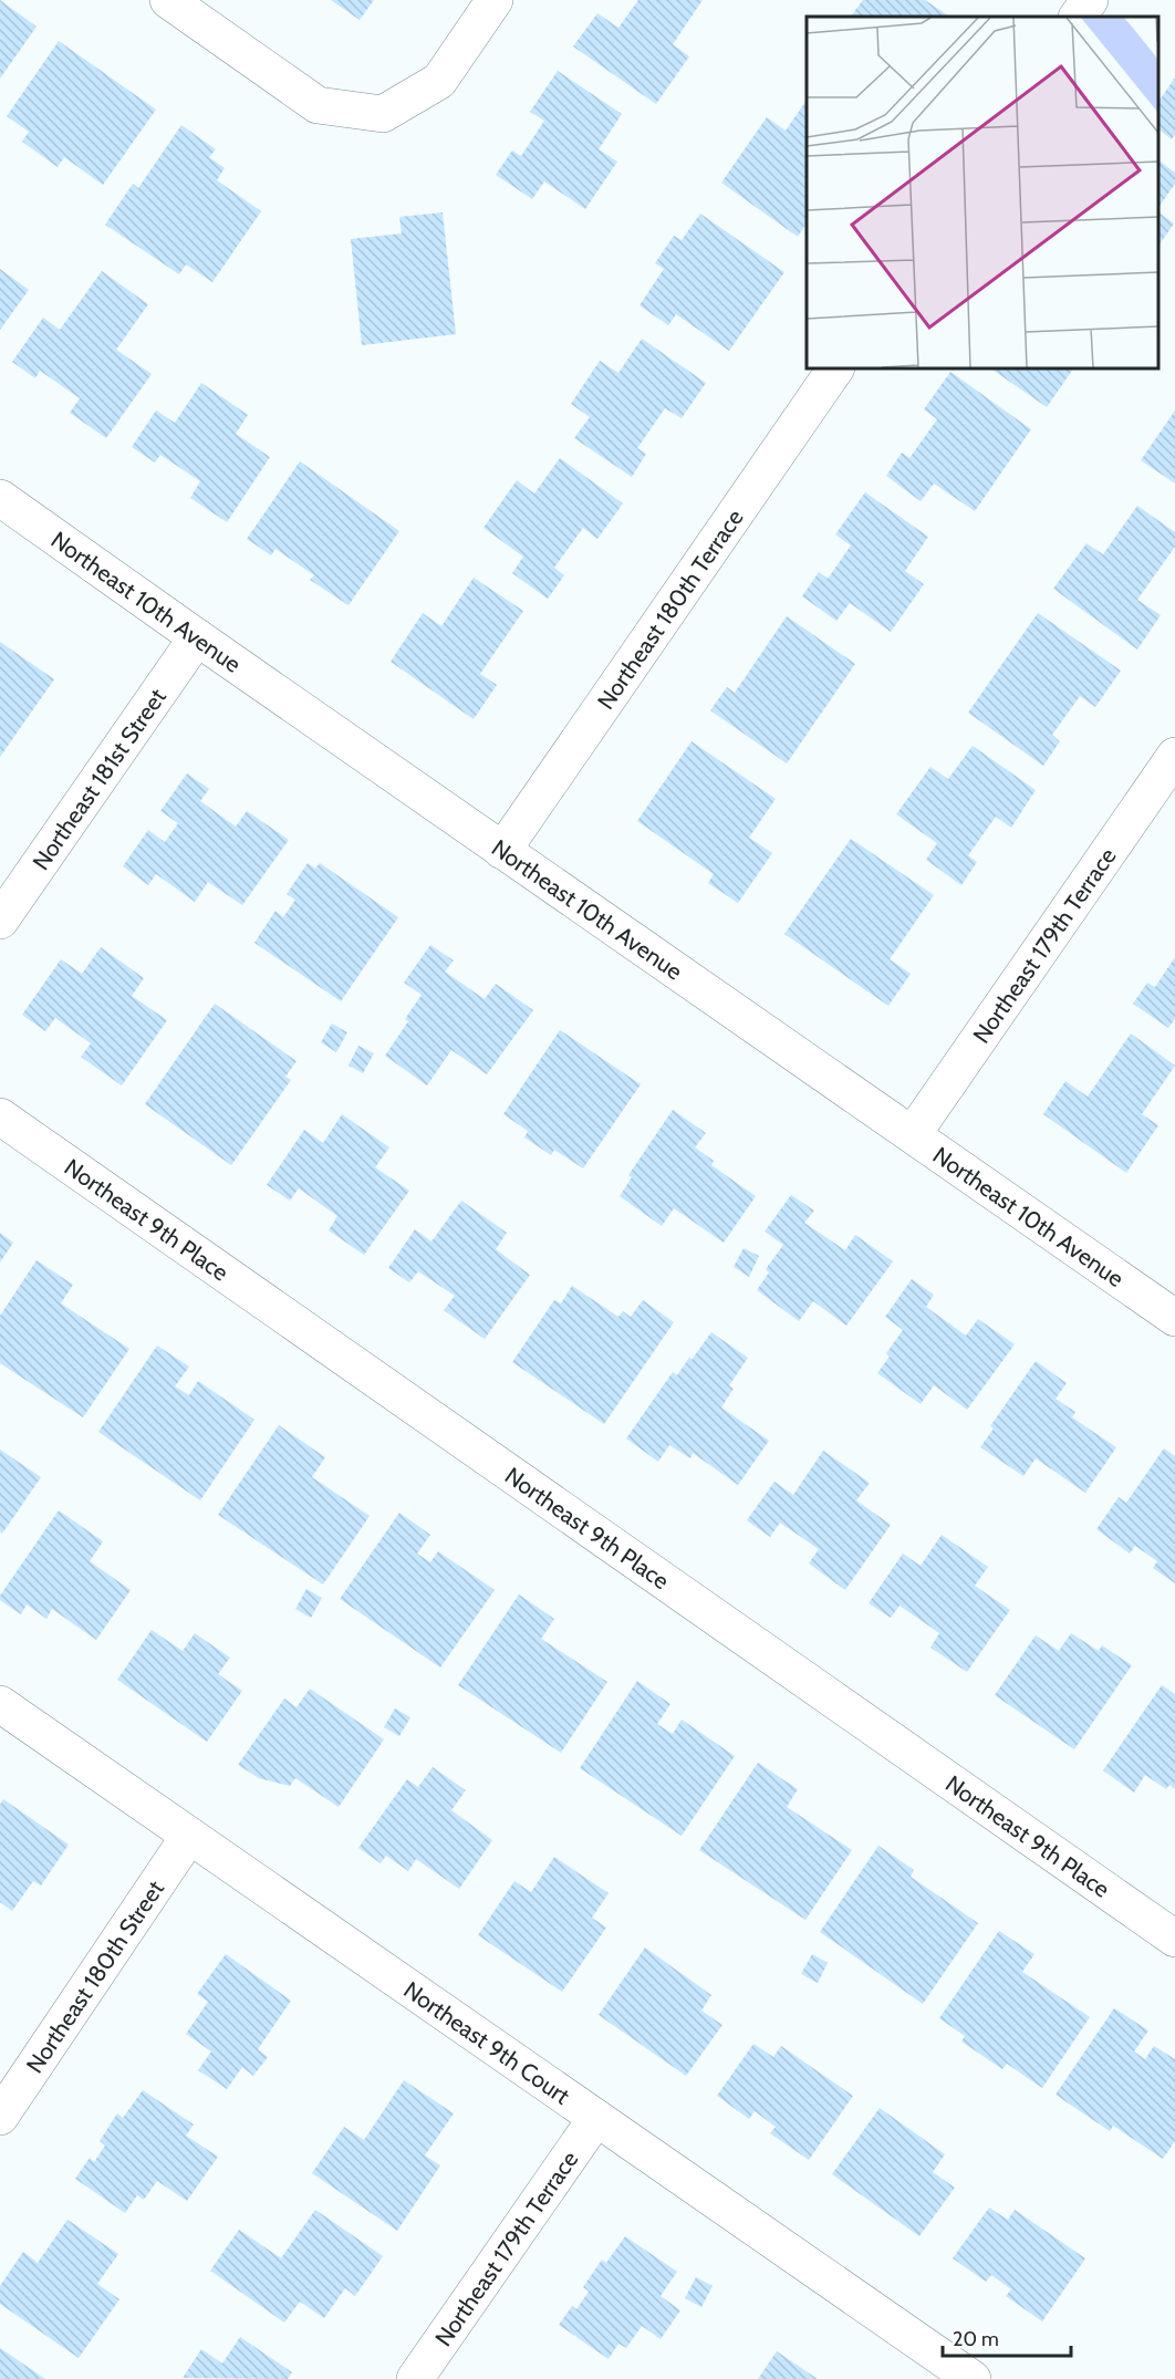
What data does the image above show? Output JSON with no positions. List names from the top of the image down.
{
  "streets": {
    "street": [
      "Northeast 10th Avenue",
      "Northeast 180th Terrace",
      "Northeast 181st Street",
      "Northeast 179th Terrace",
      "Northeast 9th Place",
      "Northeast 180th Street",
      "Northeast 9th Court"
    ]
  },
  "crossings": [
    ["Northeast 10th Avenue", "Northeast 180th Terrace"],
    ["Northeast 10th Avenue", "Northeast 181st Street"],
    ["Northeast 10th Avenue", "Northeast 179th Terrace"],
    ["Northeast 179th Terrace", "Northeast 9th Court"],
    ["Northeast 180th Street", "Northeast 9th Court"]
  ],
  "scale_bar": "20 m"
}
